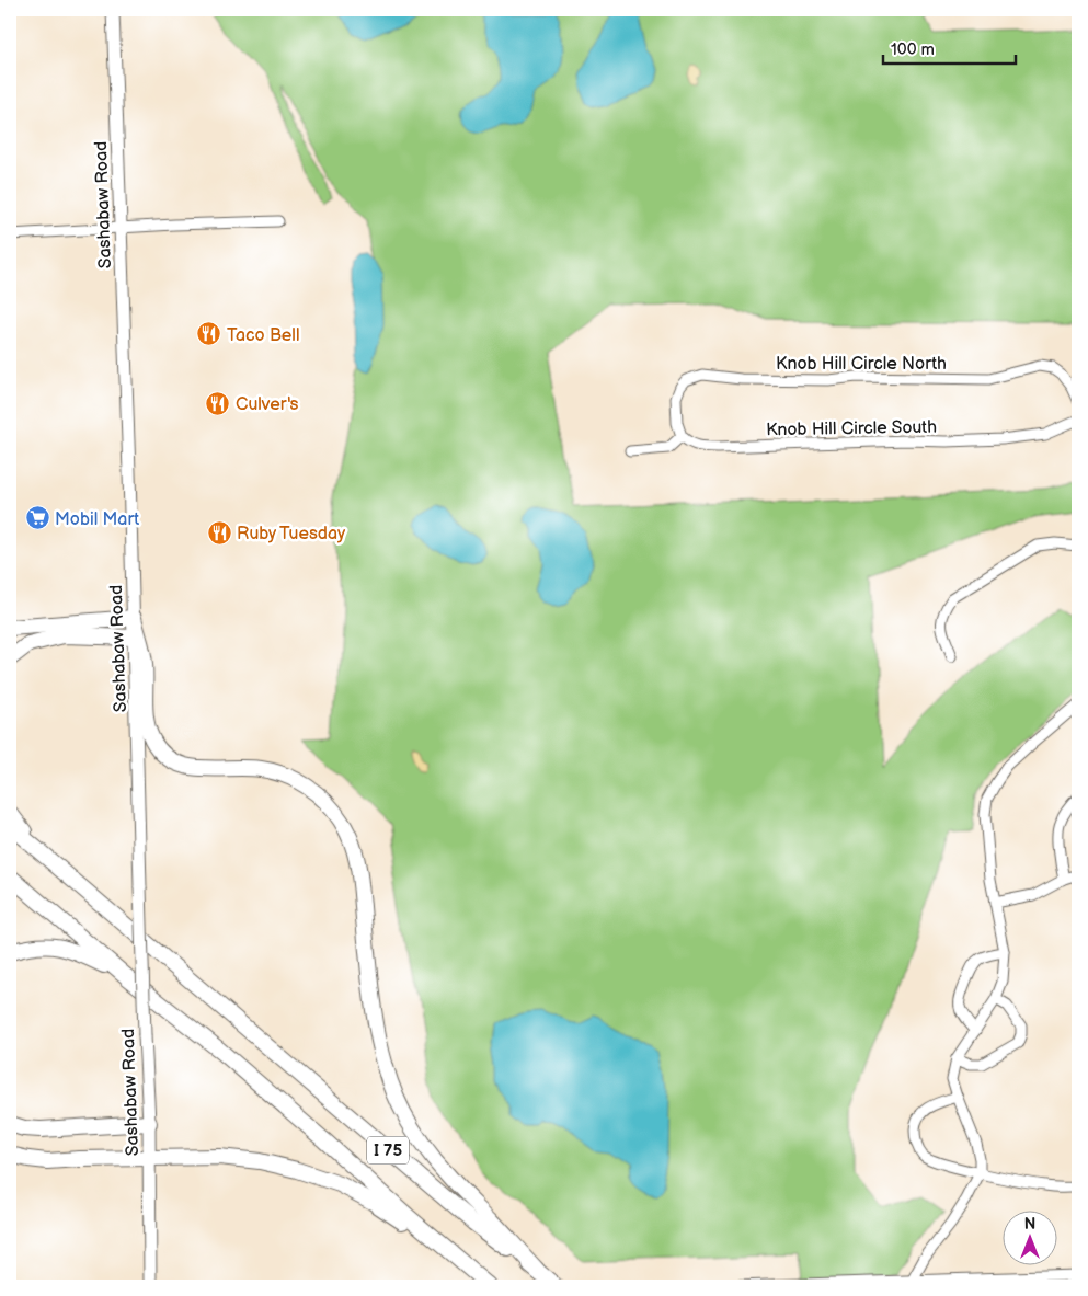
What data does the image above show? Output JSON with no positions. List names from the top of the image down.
{
  "streets": {
    "highway": ["I 75"],
    "main road": ["Sashabaw Road"],
    "street": ["Knob Hill Circle North", "Knob Hill Circle South"]
  },
  "crossings": [
    ["Knob Hill Circle North", "Knob Hill Circle South"]
  ],
  "places": {
    "restaurant": ["Taco Bell", "Culver's", "Ruby Tuesday"],
    "supermarket": ["Mobil Mart"]
  },
  "scale_bar": "100 m",
  "north": "top"
}
